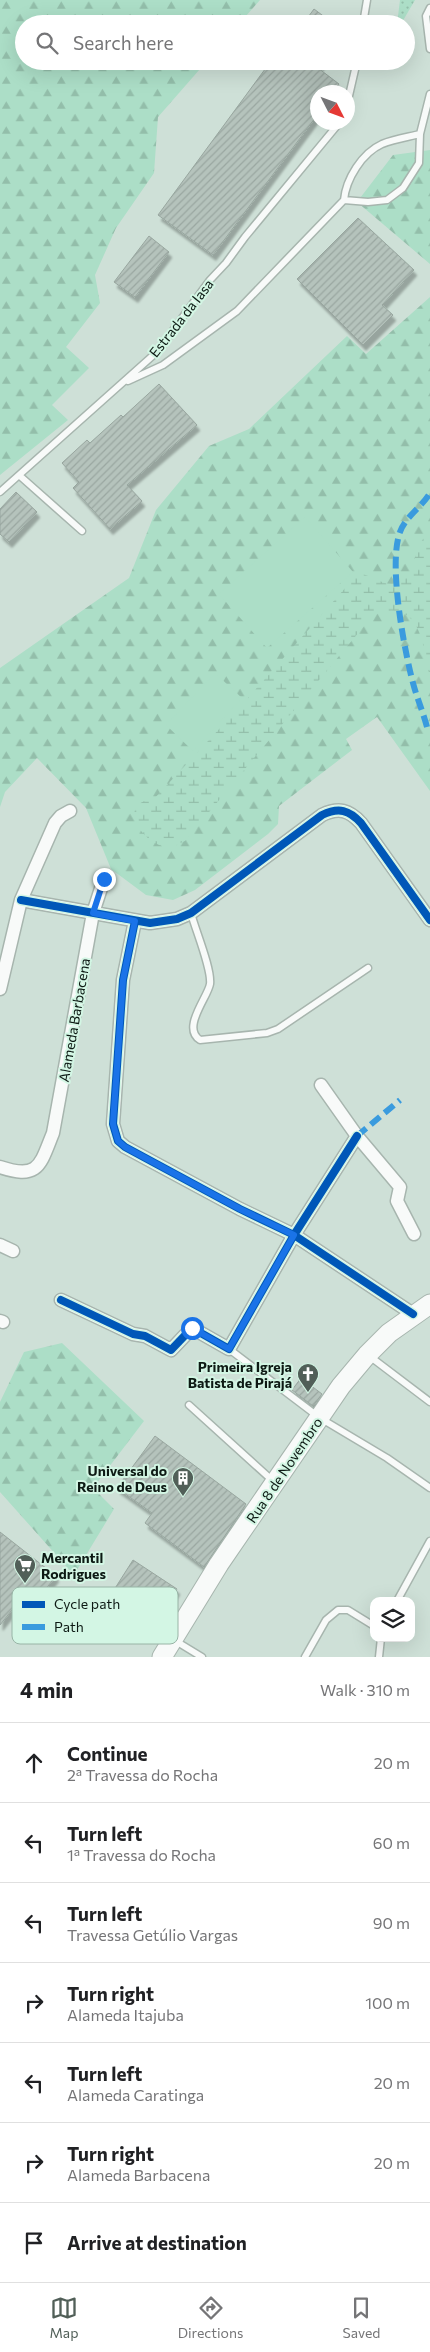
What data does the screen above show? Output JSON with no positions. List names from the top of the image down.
{
  "streets": {
    "main road": ["Rua 8 de Novembro"],
    "street": ["Alameda Barbacena"],
    "lane": ["Estrada da Iasa"]
  },
  "places": {
    "church": ["Primeira Igreja Batista de Pirajá"],
    "building": ["Universal do Reino de Deus"],
    "supermarket": ["Mercantil Rodrigues"]
  },
  "legend": ["Cycle path", "Path"],
  "north": "bottom right",
  "page": {
    "search": "Search here",
    "heading": ["4 min", "Walk · 310 m"],
    "list": [
      ["Continue", "2ª Travessa do Rocha", "20 m"],
      ["Turn left", "1ª Travessa do Rocha", "60 m"],
      ["Turn left", "Travessa Getúlio Vargas", "90 m"],
      ["Turn right", "Alameda Itajuba", "100 m"],
      ["Turn left", "Alameda Caratinga", "20 m"],
      ["Turn right", "Alameda Barbacena", "20 m"],
      "Arrive at destination"
    ],
    "nav": ["Map", "Directions", "Saved"]
  }
}
